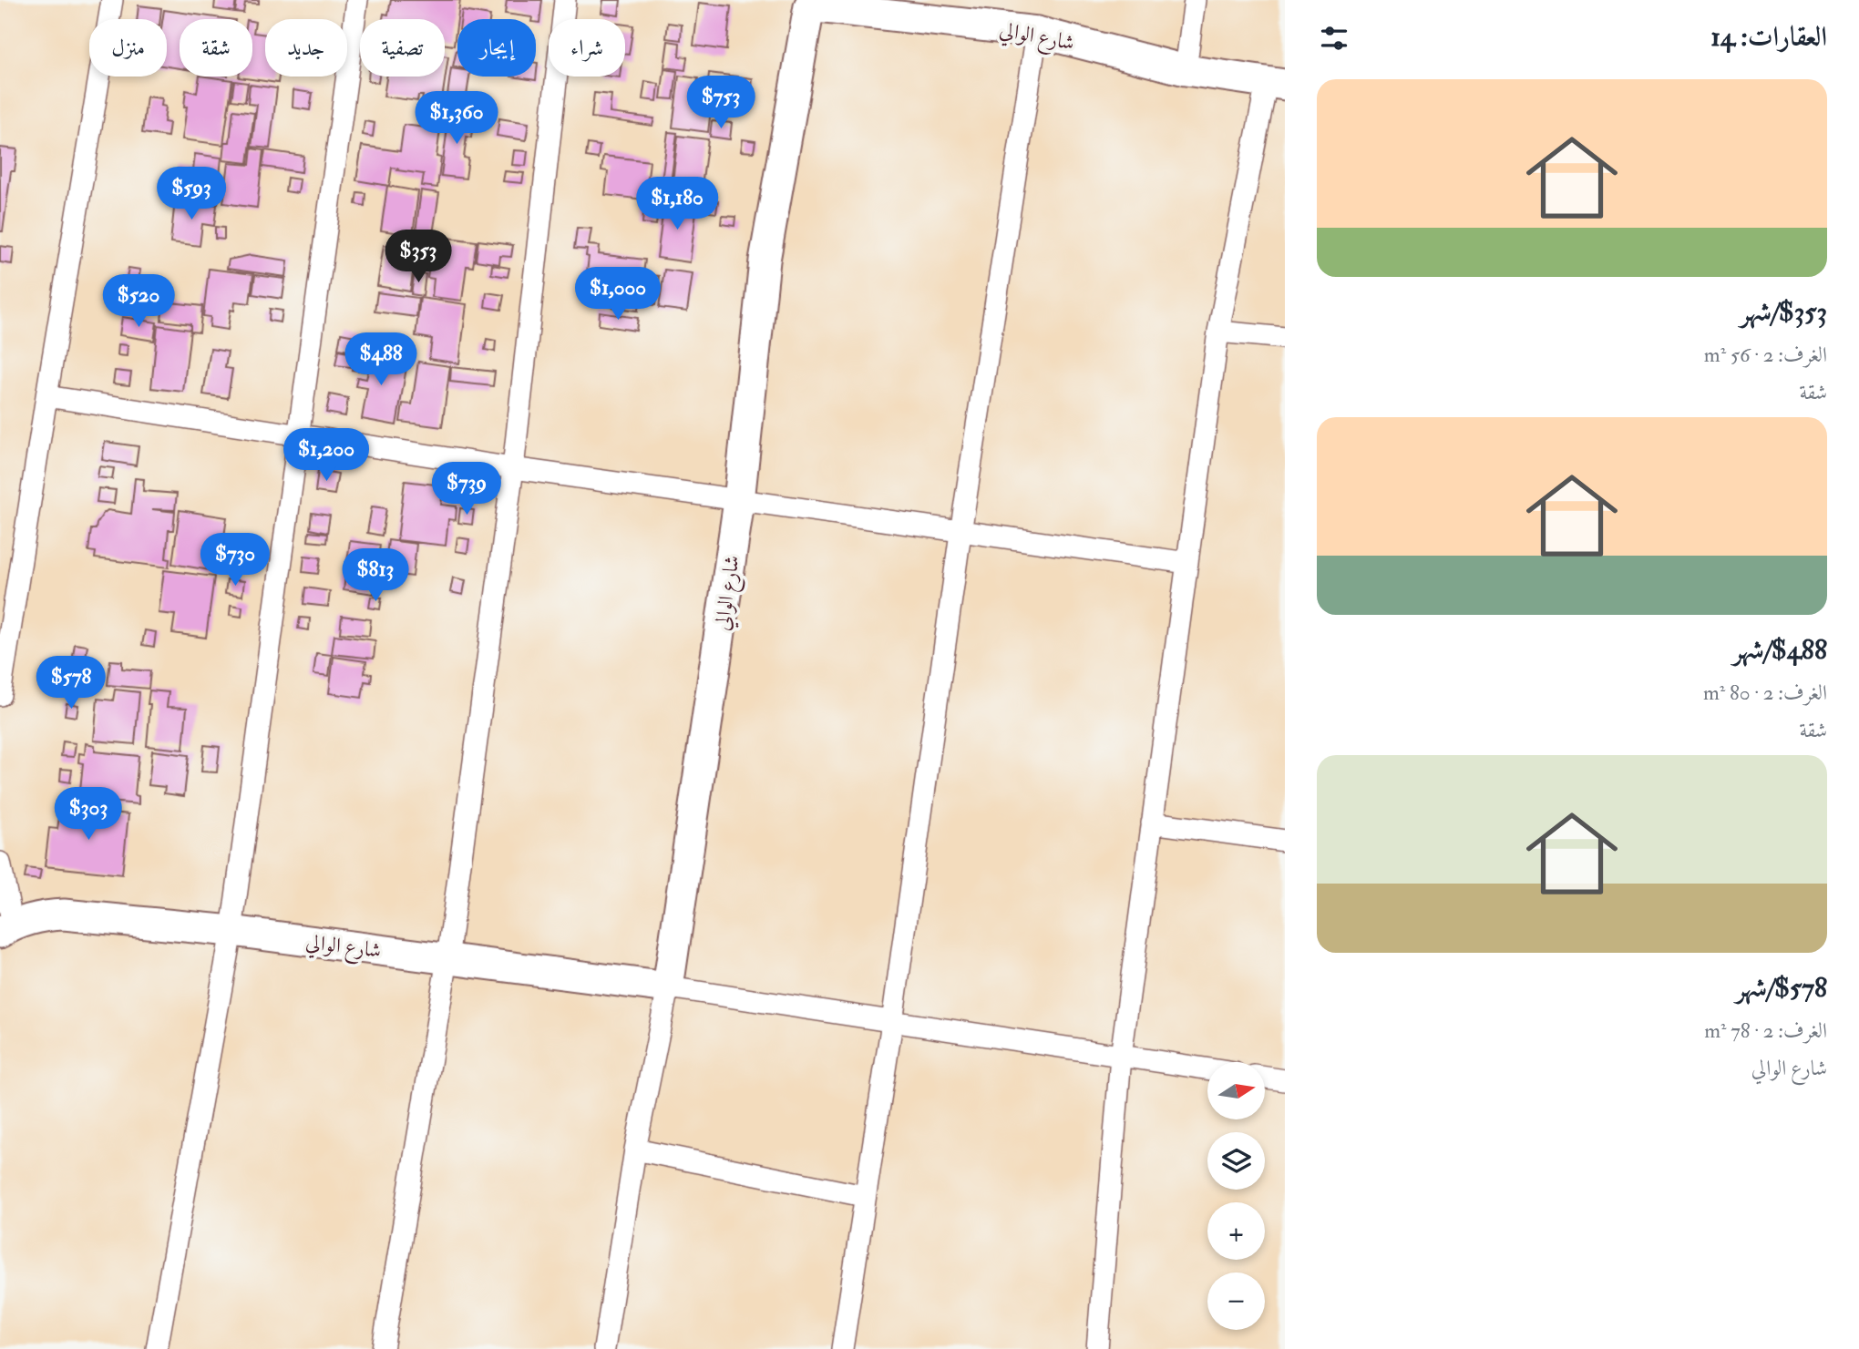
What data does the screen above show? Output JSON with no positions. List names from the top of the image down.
{
  "streets": {
    "main road": ["شارع الوالي"]
  },
  "north": "right",
  "page": {
    "heading": "العقارات: 14",
    "chip": [
      "شراء",
      "إيجار",
      "تصفية",
      "جديد",
      "شقة",
      "منزل"
    ],
    "price": [
      "$753",
      "$1,360",
      "$593",
      "$1,180",
      "$353",
      "$1,000",
      "$520",
      "$488",
      "$1,200",
      "$739",
      "$730",
      "$813",
      "$578",
      "$303"
    ],
    "list": [
      {
        "name": "$353/شهر",
        "note": "الغرف: 2 · 56 m² · شقة"
      },
      {
        "name": "$488/شهر",
        "note": "الغرف: 2 · 80 m² · شقة"
      },
      {
        "name": "$578/شهر",
        "note": "الغرف: 2 · 78 m² · شارع الوالي"
      }
    ],
    "map_buttons": ["+", "−"]
  }
}
